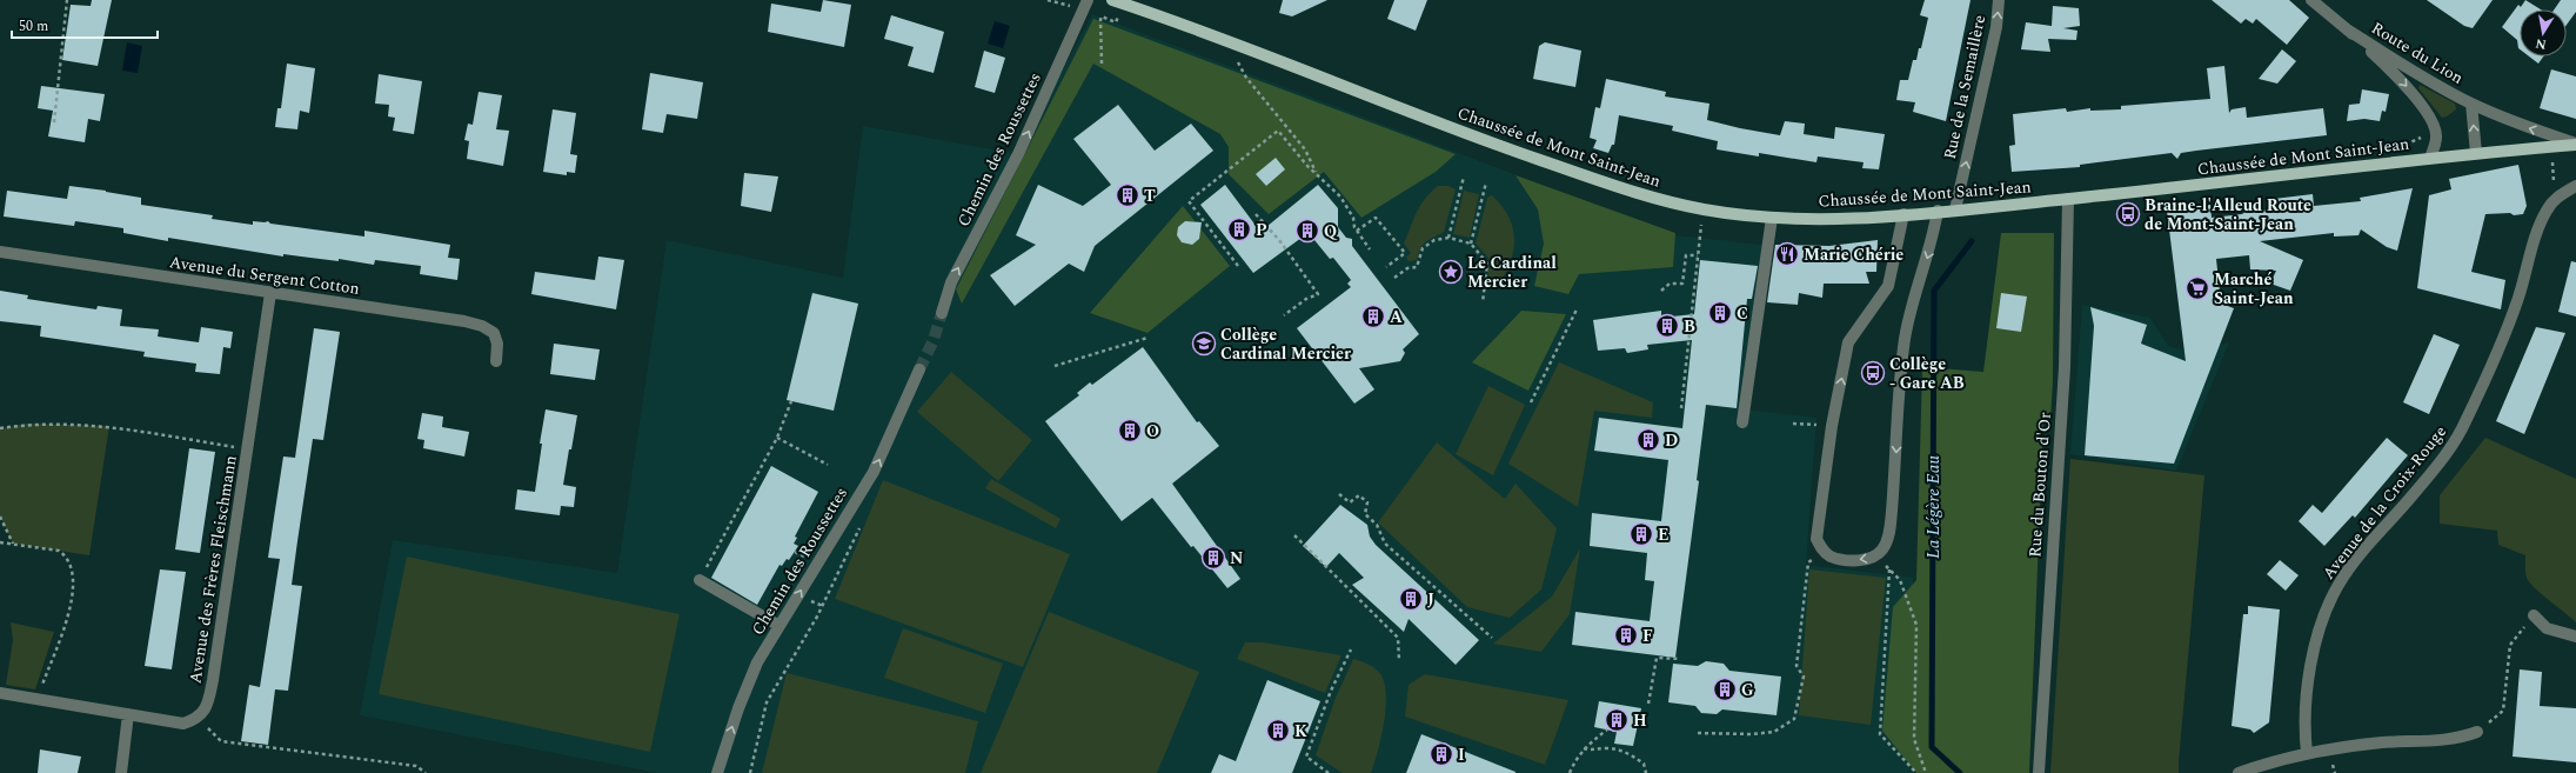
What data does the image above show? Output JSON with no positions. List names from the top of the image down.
{
  "streets": {
    "main road": ["Chaussée de Mont Saint-Jean"],
    "street": [
      "Route du Lion",
      "Rue de la Semaillère",
      "Chemin des Roussettes",
      "Avenue du Sergent Cotton",
      "Rue du Bouton d'Or",
      "Avenue de la Croix-Rouge",
      "Avenue des Frères Fleischmann"
    ]
  },
  "crossings": [
    ["Route du Lion", "Chaussée de Mont Saint-Jean"],
    ["Rue de la Semaillère", "Chaussée de Mont Saint-Jean"],
    ["Chaussée de Mont Saint-Jean", "Rue du Bouton d'Or"],
    ["Avenue du Sergent Cotton", "Avenue des Frères Fleischmann"]
  ],
  "one_way": ["Rue de la Semaillère", "Chemin des Roussettes"],
  "water": ["La Légère Eau"],
  "places": {
    "building": [
      "T",
      "P",
      "Q",
      "C",
      "A",
      "B",
      "O",
      "D",
      "E",
      "N",
      "J",
      "F",
      "G",
      "H",
      "K",
      "I"
    ],
    "bus stop": ["Braine-l'Alleud Route de Mont-Saint-Jean", "Collège - Gare AB"],
    "restaurant": ["Marie Chérie"],
    "place": ["Le Cardinal Mercier"],
    "supermarket": ["Marché Saint-Jean"],
    "school or university": ["Collège Cardinal Mercier"]
  },
  "scale_bar": "50 m",
  "north": "bottom"
}
